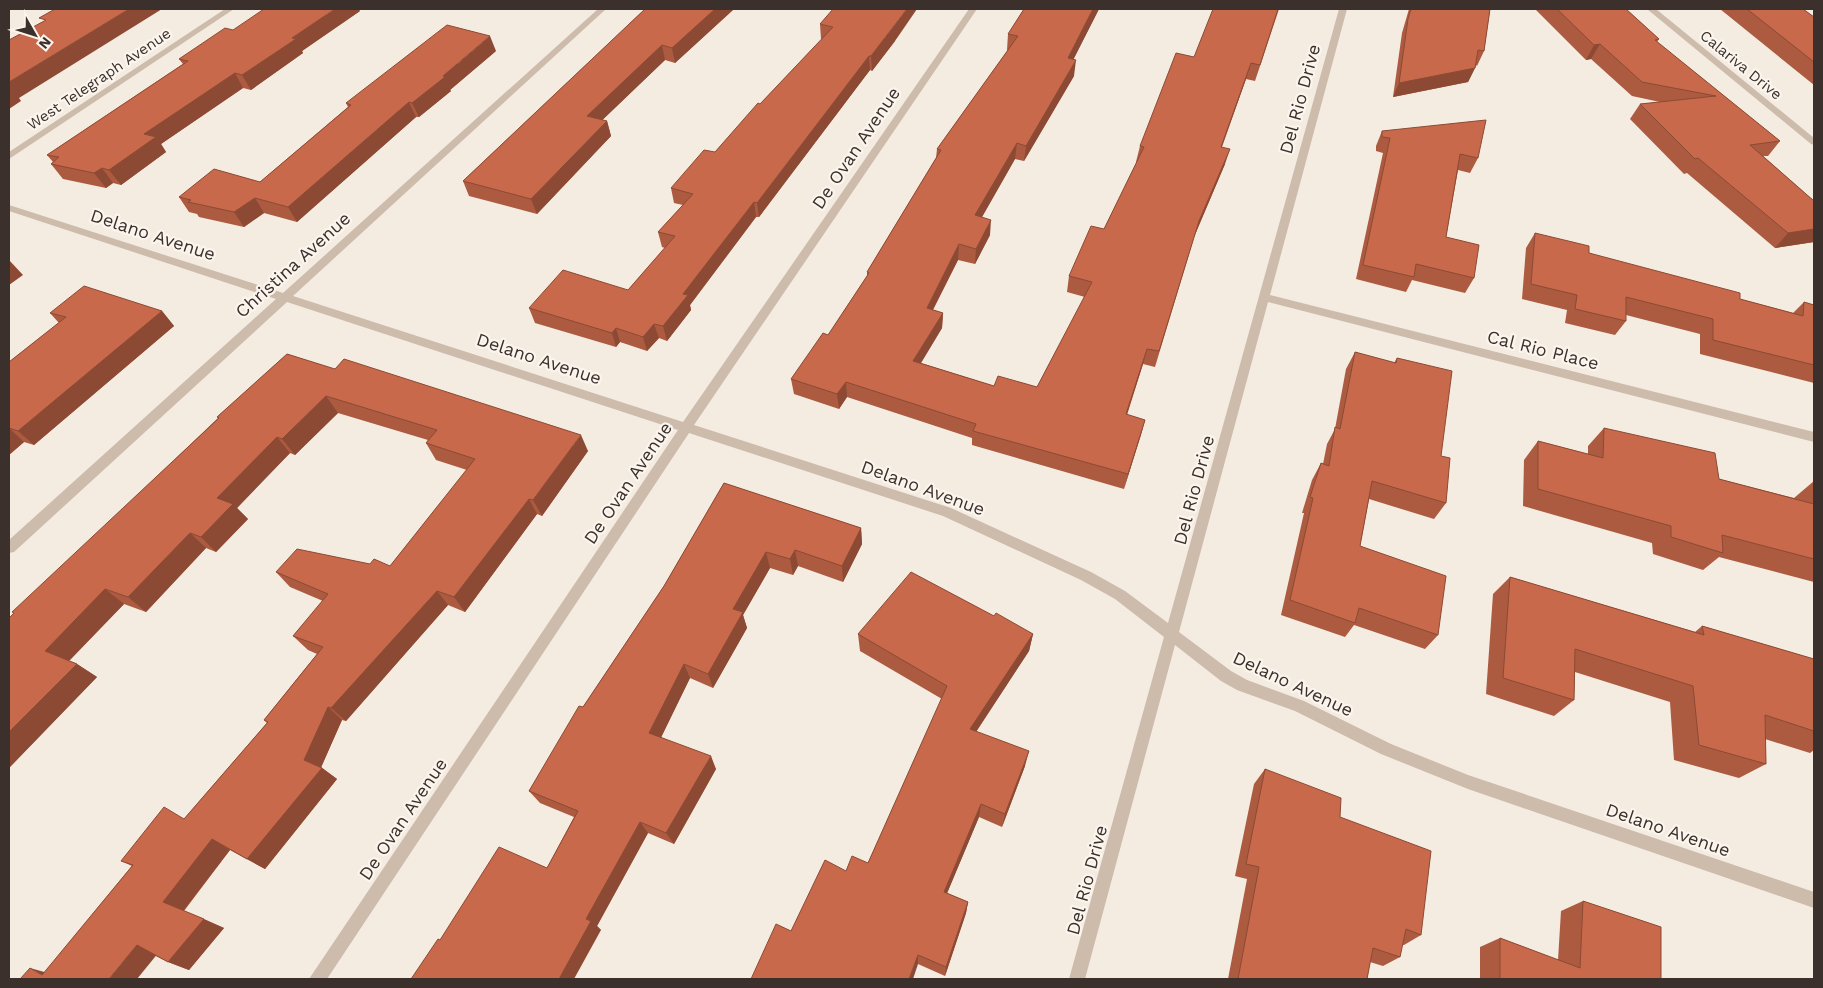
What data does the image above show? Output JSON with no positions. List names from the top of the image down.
{
  "streets": {
    "street": [
      "Calariva Drive",
      "West Telegraph Avenue",
      "Del Rio Drive",
      "De Ovan Avenue",
      "Delano Avenue",
      "Christina Avenue",
      "Cal Rio Place"
    ]
  },
  "crossings": [
    ["Del Rio Drive", "Delano Avenue"],
    ["Del Rio Drive", "Cal Rio Place"],
    ["De Ovan Avenue", "Delano Avenue"],
    ["Delano Avenue", "Christina Avenue"]
  ],
  "north": "bottom right"
}
